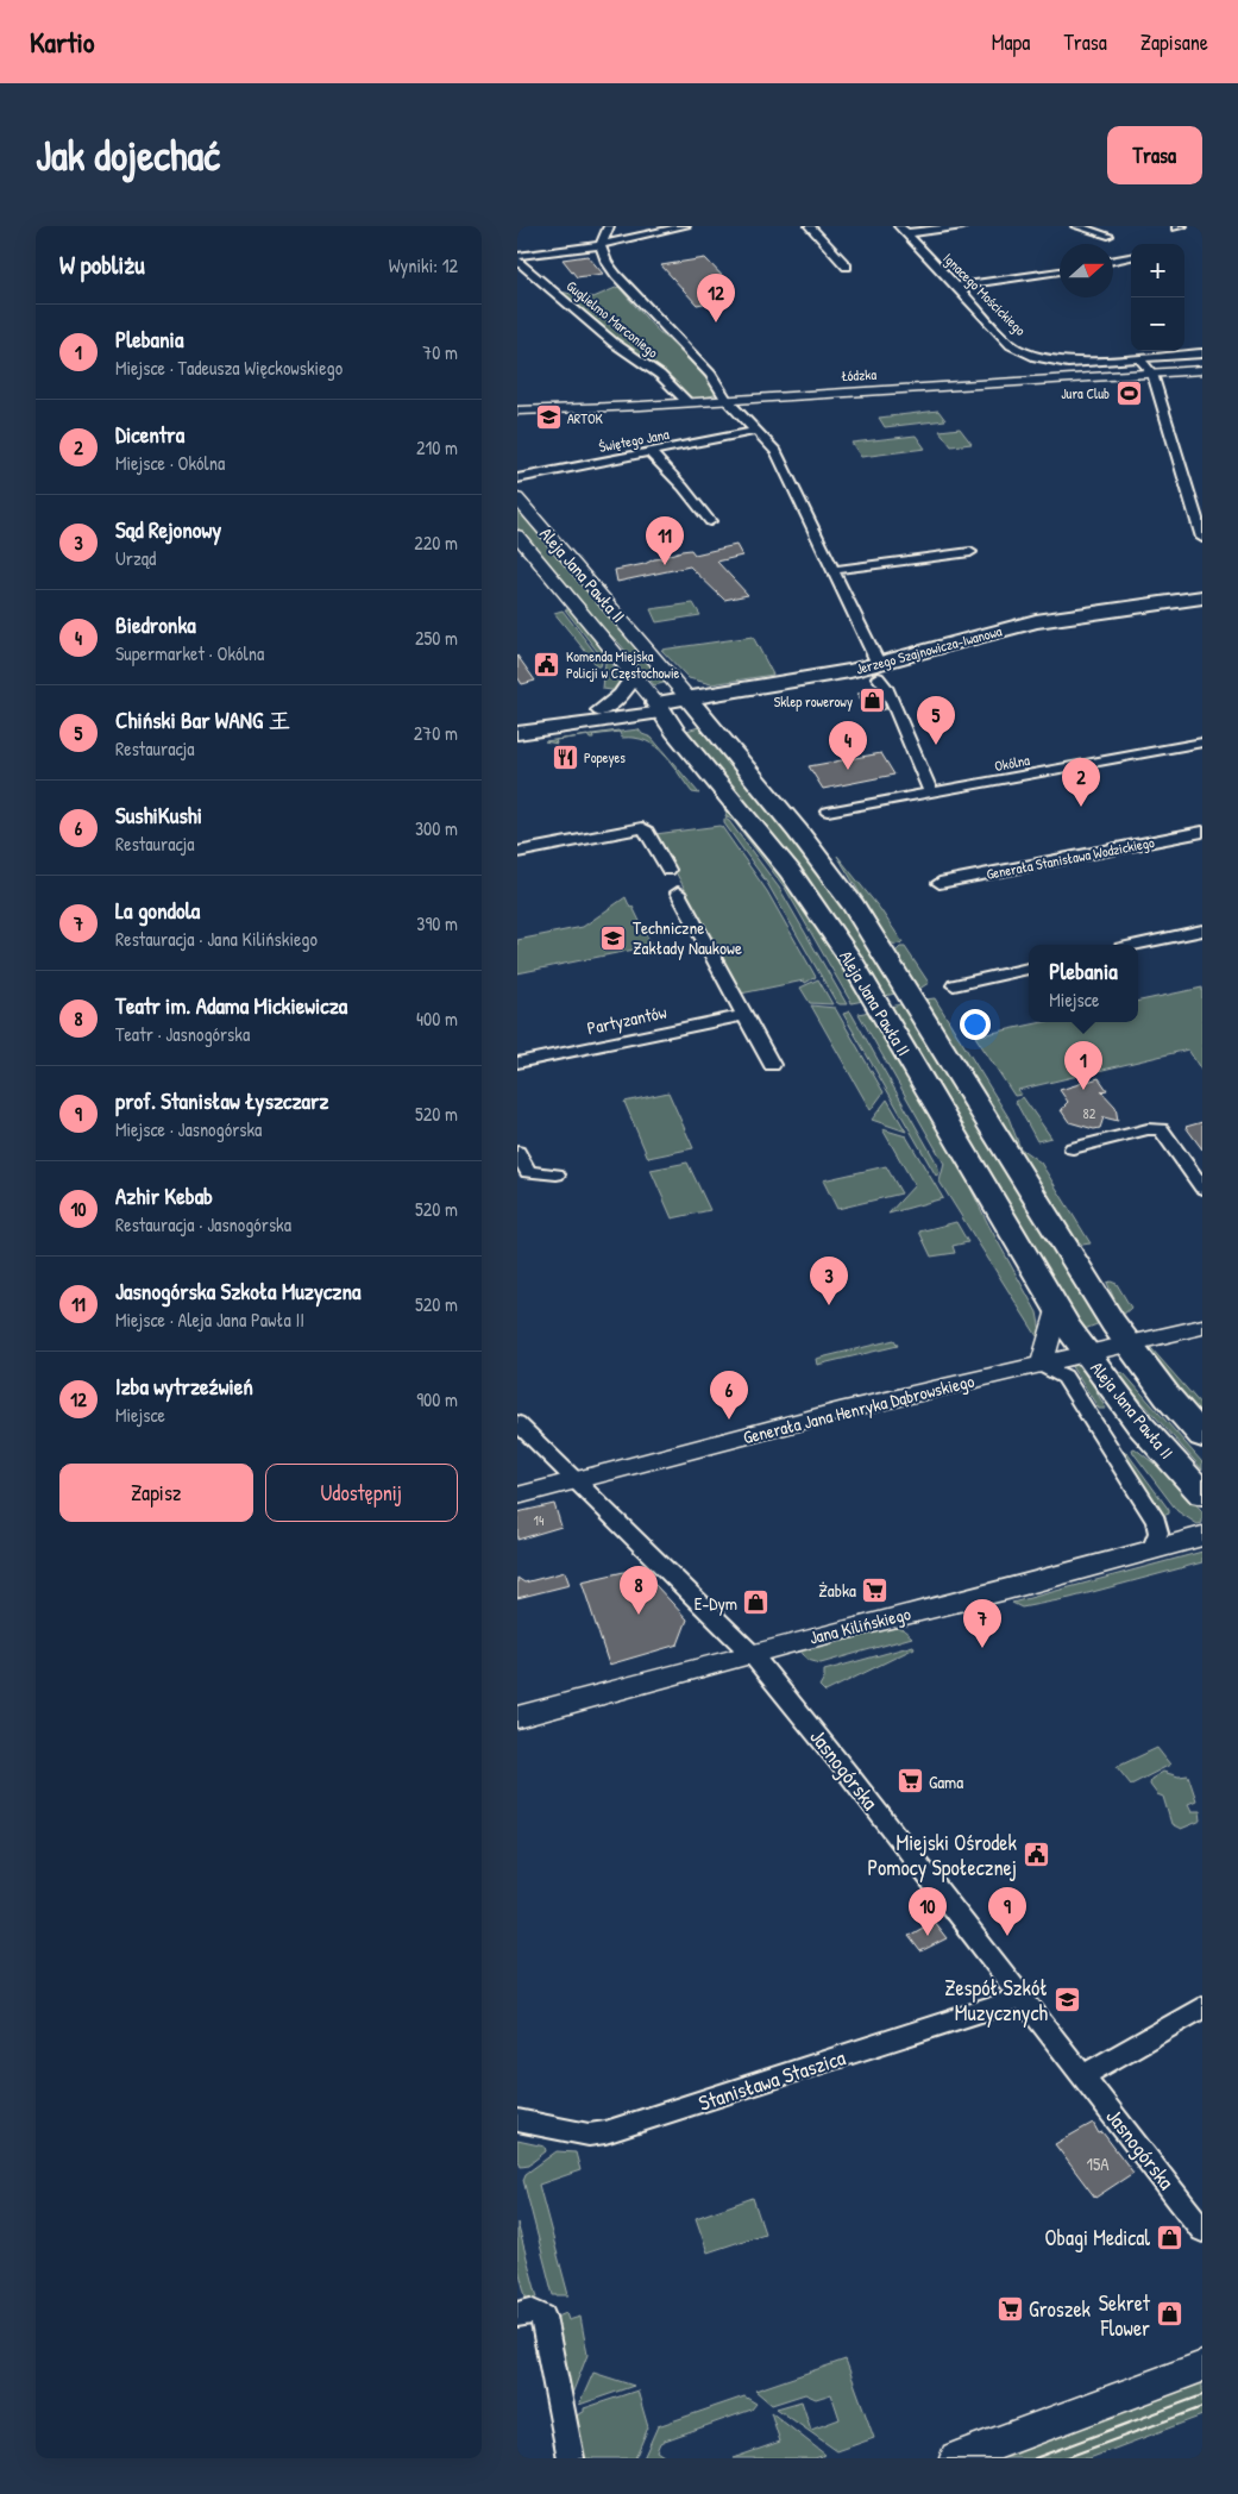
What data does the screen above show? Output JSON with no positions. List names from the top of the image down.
{
  "streets": {
    "main road": ["Aleja Jana Pawła II", "Jerzego Szajnowicza-Iwanowa"],
    "street": [
      "Ignacego Mościckiego",
      "Guglielmo Marconiego",
      "Łódzka",
      "Świętego Jana",
      "Okólna",
      "Generała Stanisława Wodzickiego",
      "Partyzantów",
      "Generała Jana Henryka Dąbrowskiego",
      "Jana Kilińskiego",
      "Jasnogórska",
      "Stanisława Staszica"
    ]
  },
  "crossings": [
    ["Guglielmo Marconiego", "Łódzka"],
    ["Aleja Jana Pawła II", "Jerzego Szajnowicza-Iwanowa"],
    ["Aleja Jana Pawła II", "Generała Jana Henryka Dąbrowskiego"],
    ["Generała Jana Henryka Dąbrowskiego", "Jasnogórska"],
    ["Jana Kilińskiego", "Jasnogórska"],
    ["Jasnogórska", "Stanisława Staszica"]
  ],
  "places": {
    "sports": ["Jura Club"],
    "school or university": ["ARTOK", "Techniczne Zakłady Naukowe", "Zespół Szkół Muzycznych"],
    "public building": ["Komenda Miejska Policji w Częstochowie", "Miejski Ośrodek Pomocy Społecznej"],
    "shop": [
      "Sklep rowerowy",
      "E-Dym",
      "Obagi Medical",
      "Sekret Flower"
    ],
    "restaurant": ["Popeyes"],
    "supermarket": ["Żabka", "Gama", "Groszek"]
  },
  "house_numbers": ["82", "14", "15A"],
  "north": "right",
  "page": {
    "header": "Kartio",
    "nav": ["Mapa", "Trasa", "Zapisane"],
    "buttons": [
      "Trasa",
      ["Zapisz", "Udostępnij"]
    ],
    "title": "Jak dojechać",
    "heading": ["W pobliżu", "Wyniki: 12"],
    "map_buttons": ["+", "−"],
    "pins": [
      "12",
      "11",
      "5",
      "4",
      "2",
      "1",
      "3",
      "6",
      "8",
      "7",
      "9",
      "10"
    ],
    "list": [
      {
        "mark": "1",
        "name": "Plebania",
        "note": "Miejsce · Tadeusza Więckowskiego",
        "value": "70 m"
      },
      {
        "mark": "2",
        "name": "Dicentra",
        "note": "Miejsce · Okólna",
        "value": "210 m"
      },
      {
        "mark": "3",
        "name": "Sąd Rejonowy",
        "note": "Urząd",
        "value": "220 m"
      },
      {
        "mark": "4",
        "name": "Biedronka",
        "note": "Supermarket · Okólna",
        "value": "250 m"
      },
      {
        "mark": "5",
        "name": "Chiński Bar WANG 王",
        "note": "Restauracja",
        "value": "270 m"
      },
      {
        "mark": "6",
        "name": "SushiKushi",
        "note": "Restauracja",
        "value": "300 m"
      },
      {
        "mark": "7",
        "name": "La gondola",
        "note": "Restauracja · Jana Kilińskiego",
        "value": "390 m"
      },
      {
        "mark": "8",
        "name": "Teatr im. Adama Mickiewicza",
        "note": "Teatr · Jasnogórska",
        "value": "400 m"
      },
      {
        "mark": "9",
        "name": "prof. Stanisław Łyszczarz",
        "note": "Miejsce · Jasnogórska",
        "value": "520 m"
      },
      {
        "mark": "10",
        "name": "Azhir Kebab",
        "note": "Restauracja · Jasnogórska",
        "value": "520 m"
      },
      {
        "mark": "11",
        "name": "Jasnogórska Szkoła Muzyczna",
        "note": "Miejsce · Aleja Jana Pawła II",
        "value": "520 m"
      },
      {
        "mark": "12",
        "name": "Izba wytrzeźwień",
        "note": "Miejsce",
        "value": "900 m"
      }
    ],
    "popup": ["Plebania", "Miejsce"]
  }
}
